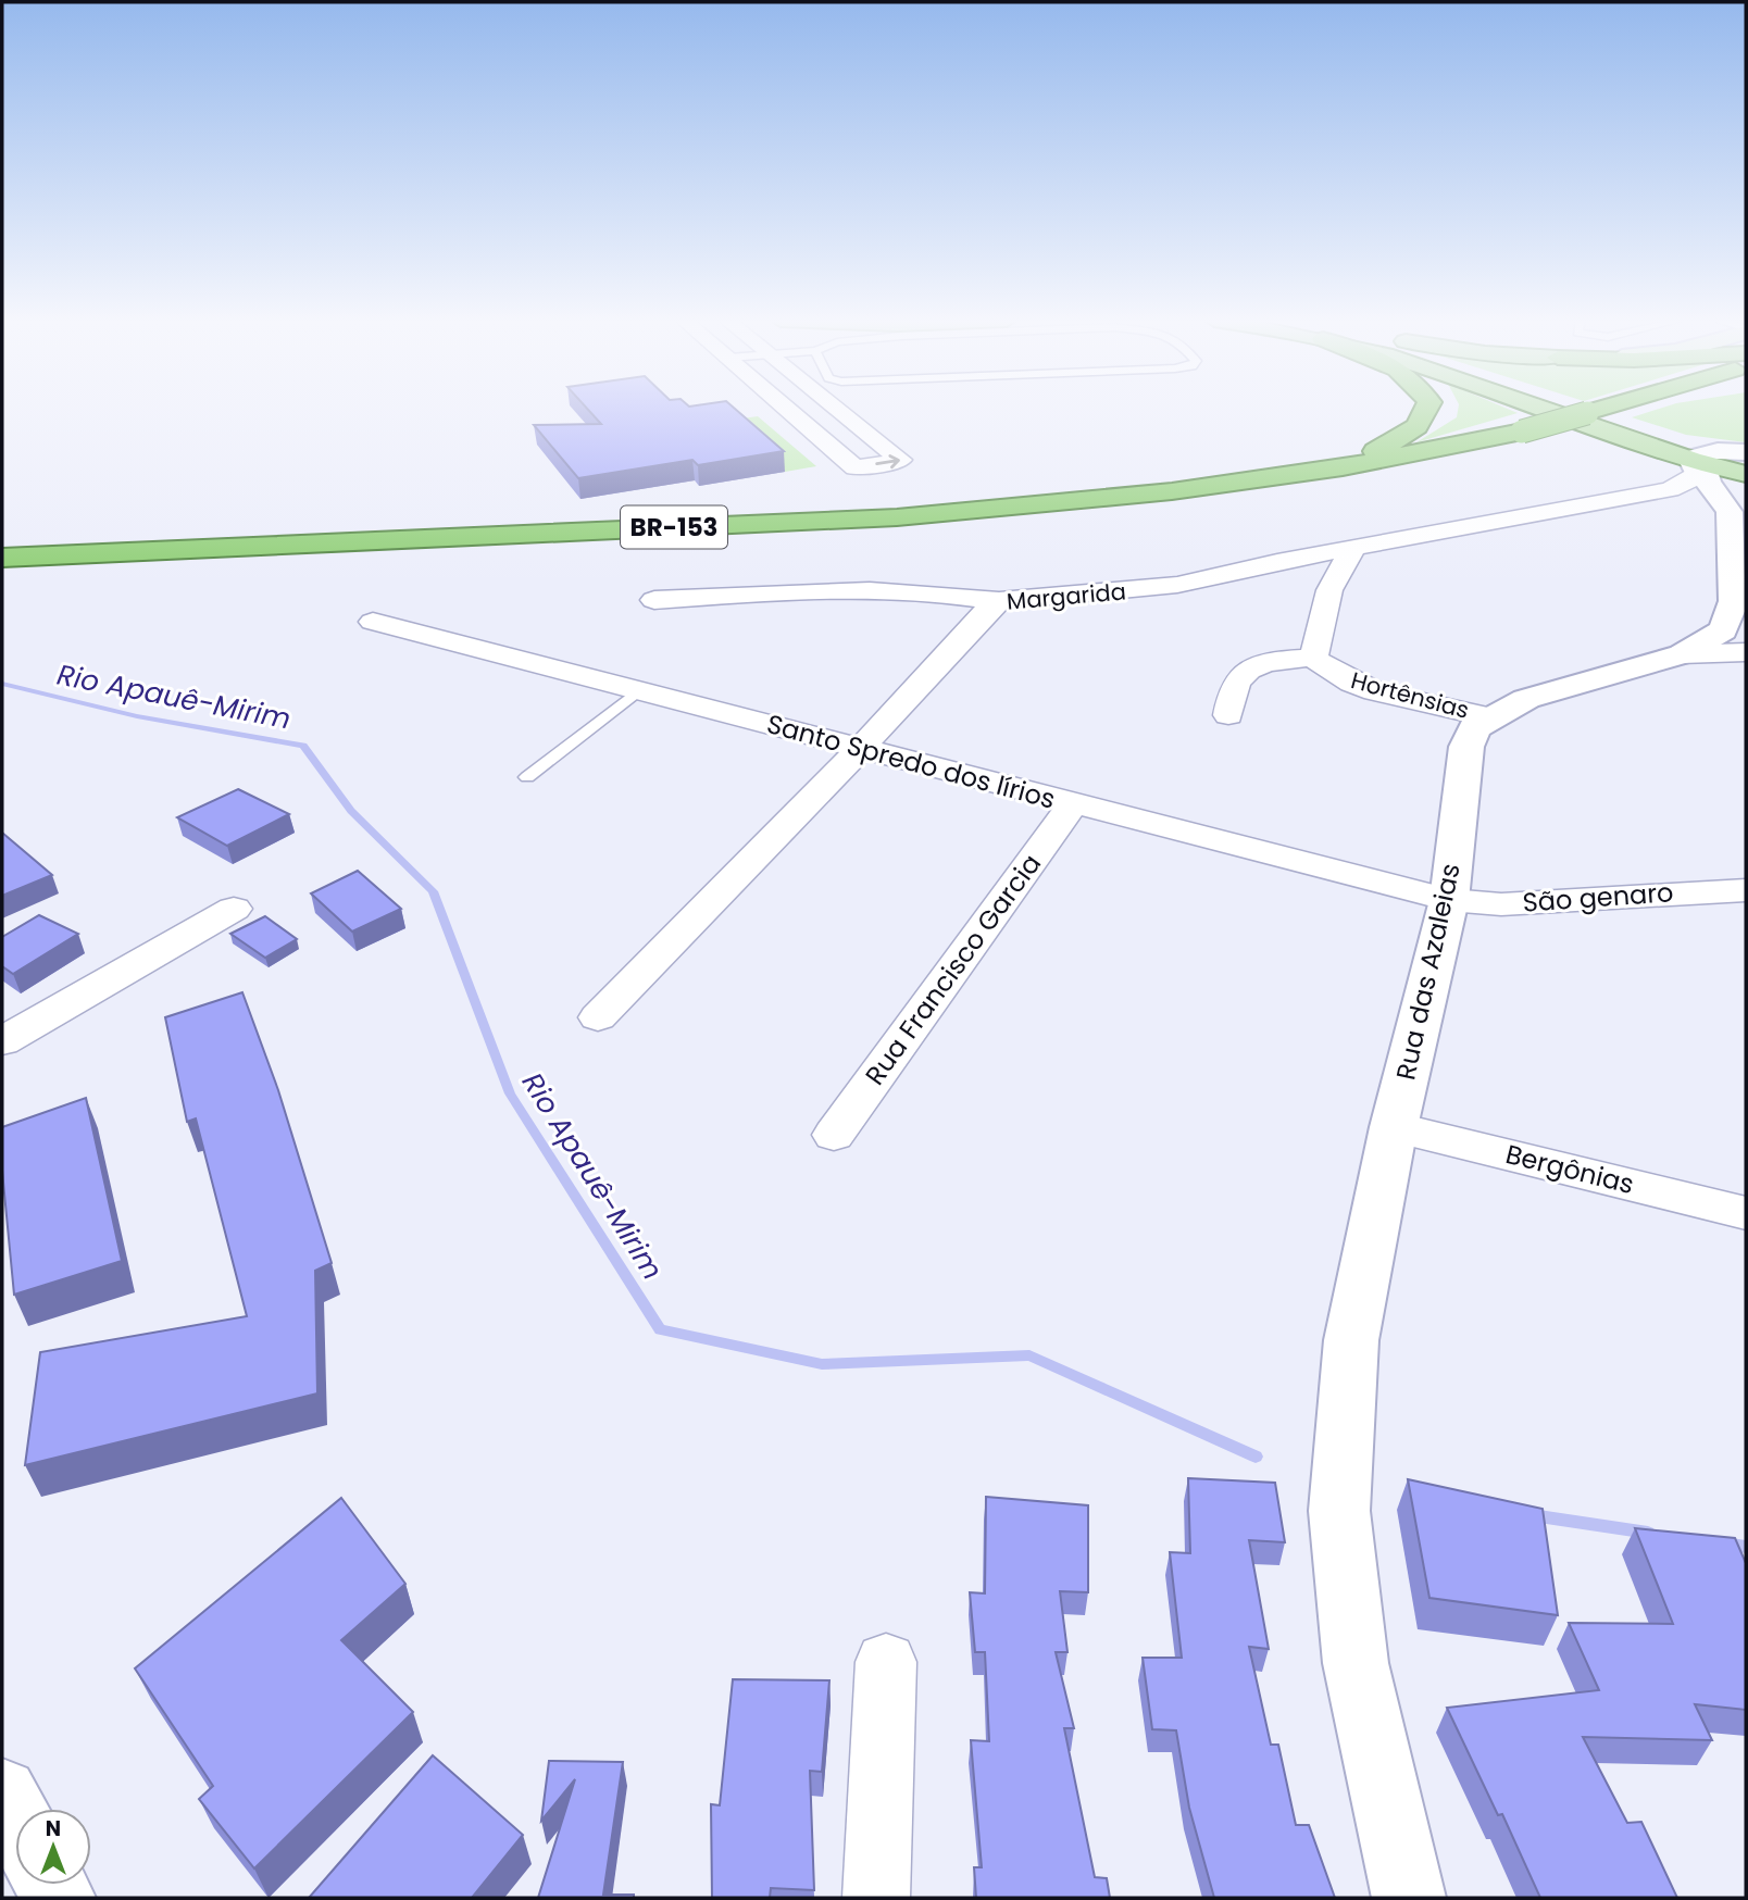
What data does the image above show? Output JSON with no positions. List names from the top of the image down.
{
  "streets": {
    "highway": ["BR-153"],
    "street": [
      "Margarida",
      "Hortênsias",
      "Santo Spredo dos lírios",
      "São genaro",
      "Rua Francisco Garcia",
      "Rua das Azaleias",
      "Bergônias"
    ]
  },
  "crossings": [
    ["Margarida", "Santo Spredo dos lírios"],
    ["Margarida", "Rua das Azaleias"],
    ["Hortênsias", "Rua das Azaleias"],
    ["Santo Spredo dos lírios", "São genaro"],
    ["Santo Spredo dos lírios", "Rua Francisco Garcia"],
    ["Santo Spredo dos lírios", "Rua das Azaleias"],
    ["São genaro", "Rua das Azaleias"],
    ["Rua das Azaleias", "Bergônias"]
  ],
  "water": ["Rio Apauê-Mirim"],
  "north": "top"
}
